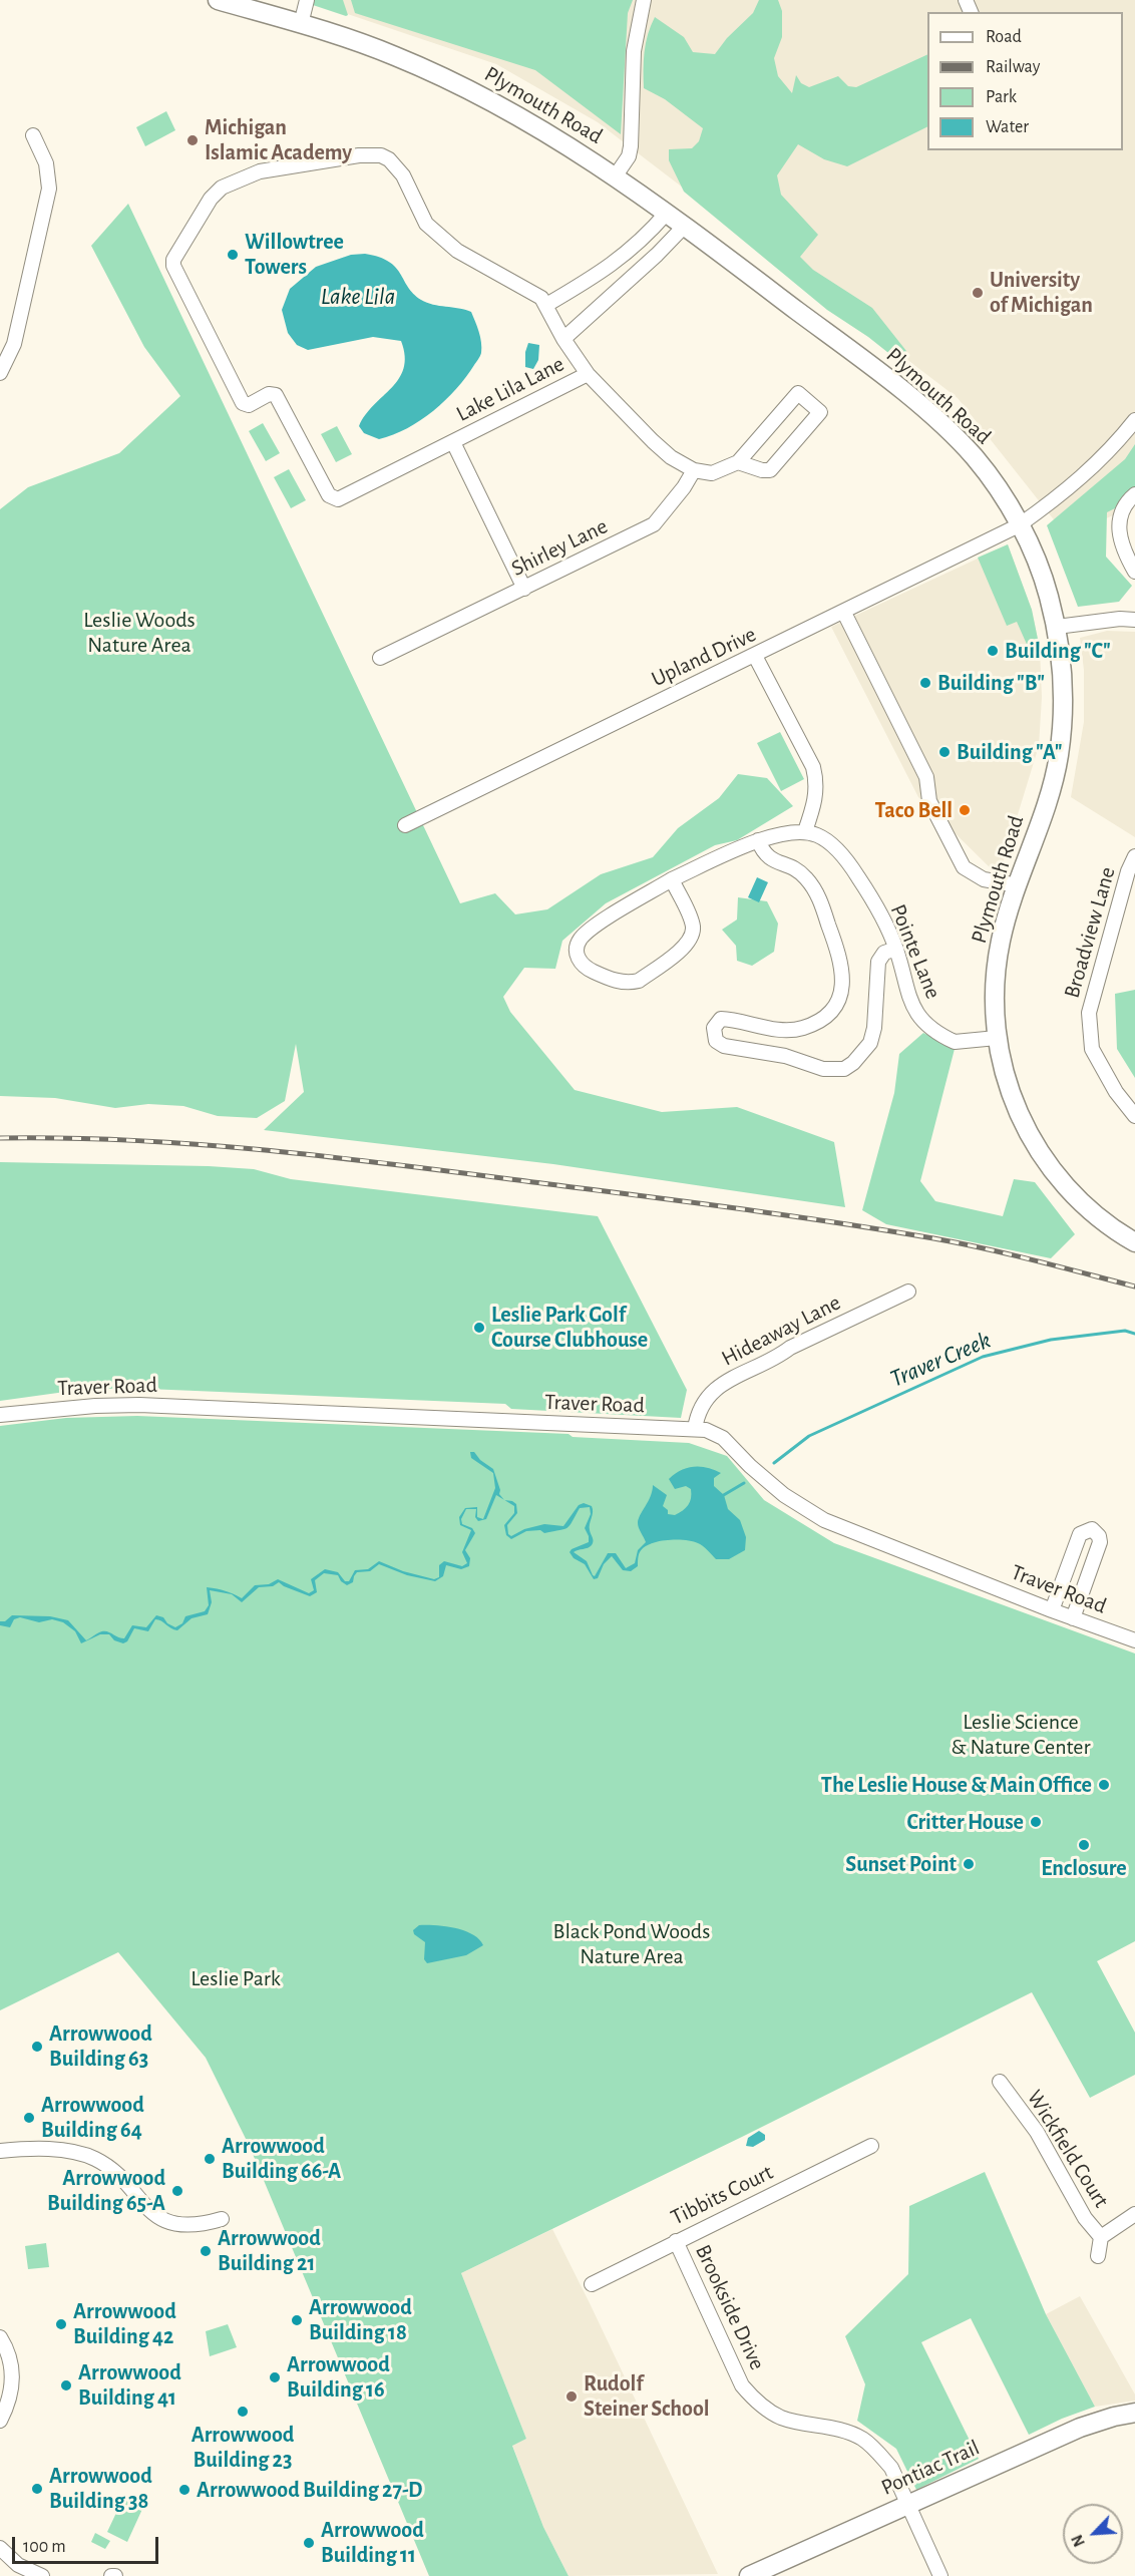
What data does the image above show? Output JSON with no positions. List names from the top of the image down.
{
  "streets": {
    "main road": ["Plymouth Road", "Pontiac Trail"],
    "street": [
      "Lake Lila Lane",
      "Shirley Lane",
      "Upland Drive",
      "Broadview Lane",
      "Pointe Lane",
      "Hideaway Lane",
      "Traver Road",
      "Wickfield Court",
      "Tibbits Court",
      "Brookside Drive"
    ]
  },
  "crossings": [
    ["Plymouth Road", "Upland Drive"],
    ["Plymouth Road", "Pointe Lane"],
    ["Lake Lila Lane", "Shirley Lane"],
    ["Hideaway Lane", "Traver Road"],
    ["Tibbits Court", "Brookside Drive"],
    ["Brookside Drive", "Pontiac Trail"]
  ],
  "water": ["Lake Lila", "Traver Creek"],
  "parks": [
    "Leslie Woods Nature Area",
    "Leslie Science & Nature Center",
    "Black Pond Woods Nature Area",
    "Leslie Park"
  ],
  "places": [
    "Michigan Islamic Academy",
    "Willowtree Towers",
    "University of Michigan",
    "Building \"C\"",
    "Building \"B\"",
    "Building \"A\"",
    "Taco Bell",
    "Leslie Park Golf Course Clubhouse",
    "The Leslie House & Main Office",
    "Critter House",
    "Enclosure",
    "Sunset Point",
    "Arrowwood Building 63",
    "Arrowwood Building 64",
    "Arrowwood Building 66-A",
    "Arrowwood Building 65-A",
    "Arrowwood Building 21",
    "Arrowwood Building 18",
    "Arrowwood Building 42",
    "Arrowwood Building 16",
    "Arrowwood Building 41",
    "Rudolf Steiner School",
    "Arrowwood Building 23",
    "Arrowwood Building 38",
    "Arrowwood Building 27-D",
    "Arrowwood Building 11"
  ],
  "legend": [
    "Road",
    "Railway",
    "Park",
    "Water"
  ],
  "scale_bar": "100 m",
  "north": "bottom left"
}
